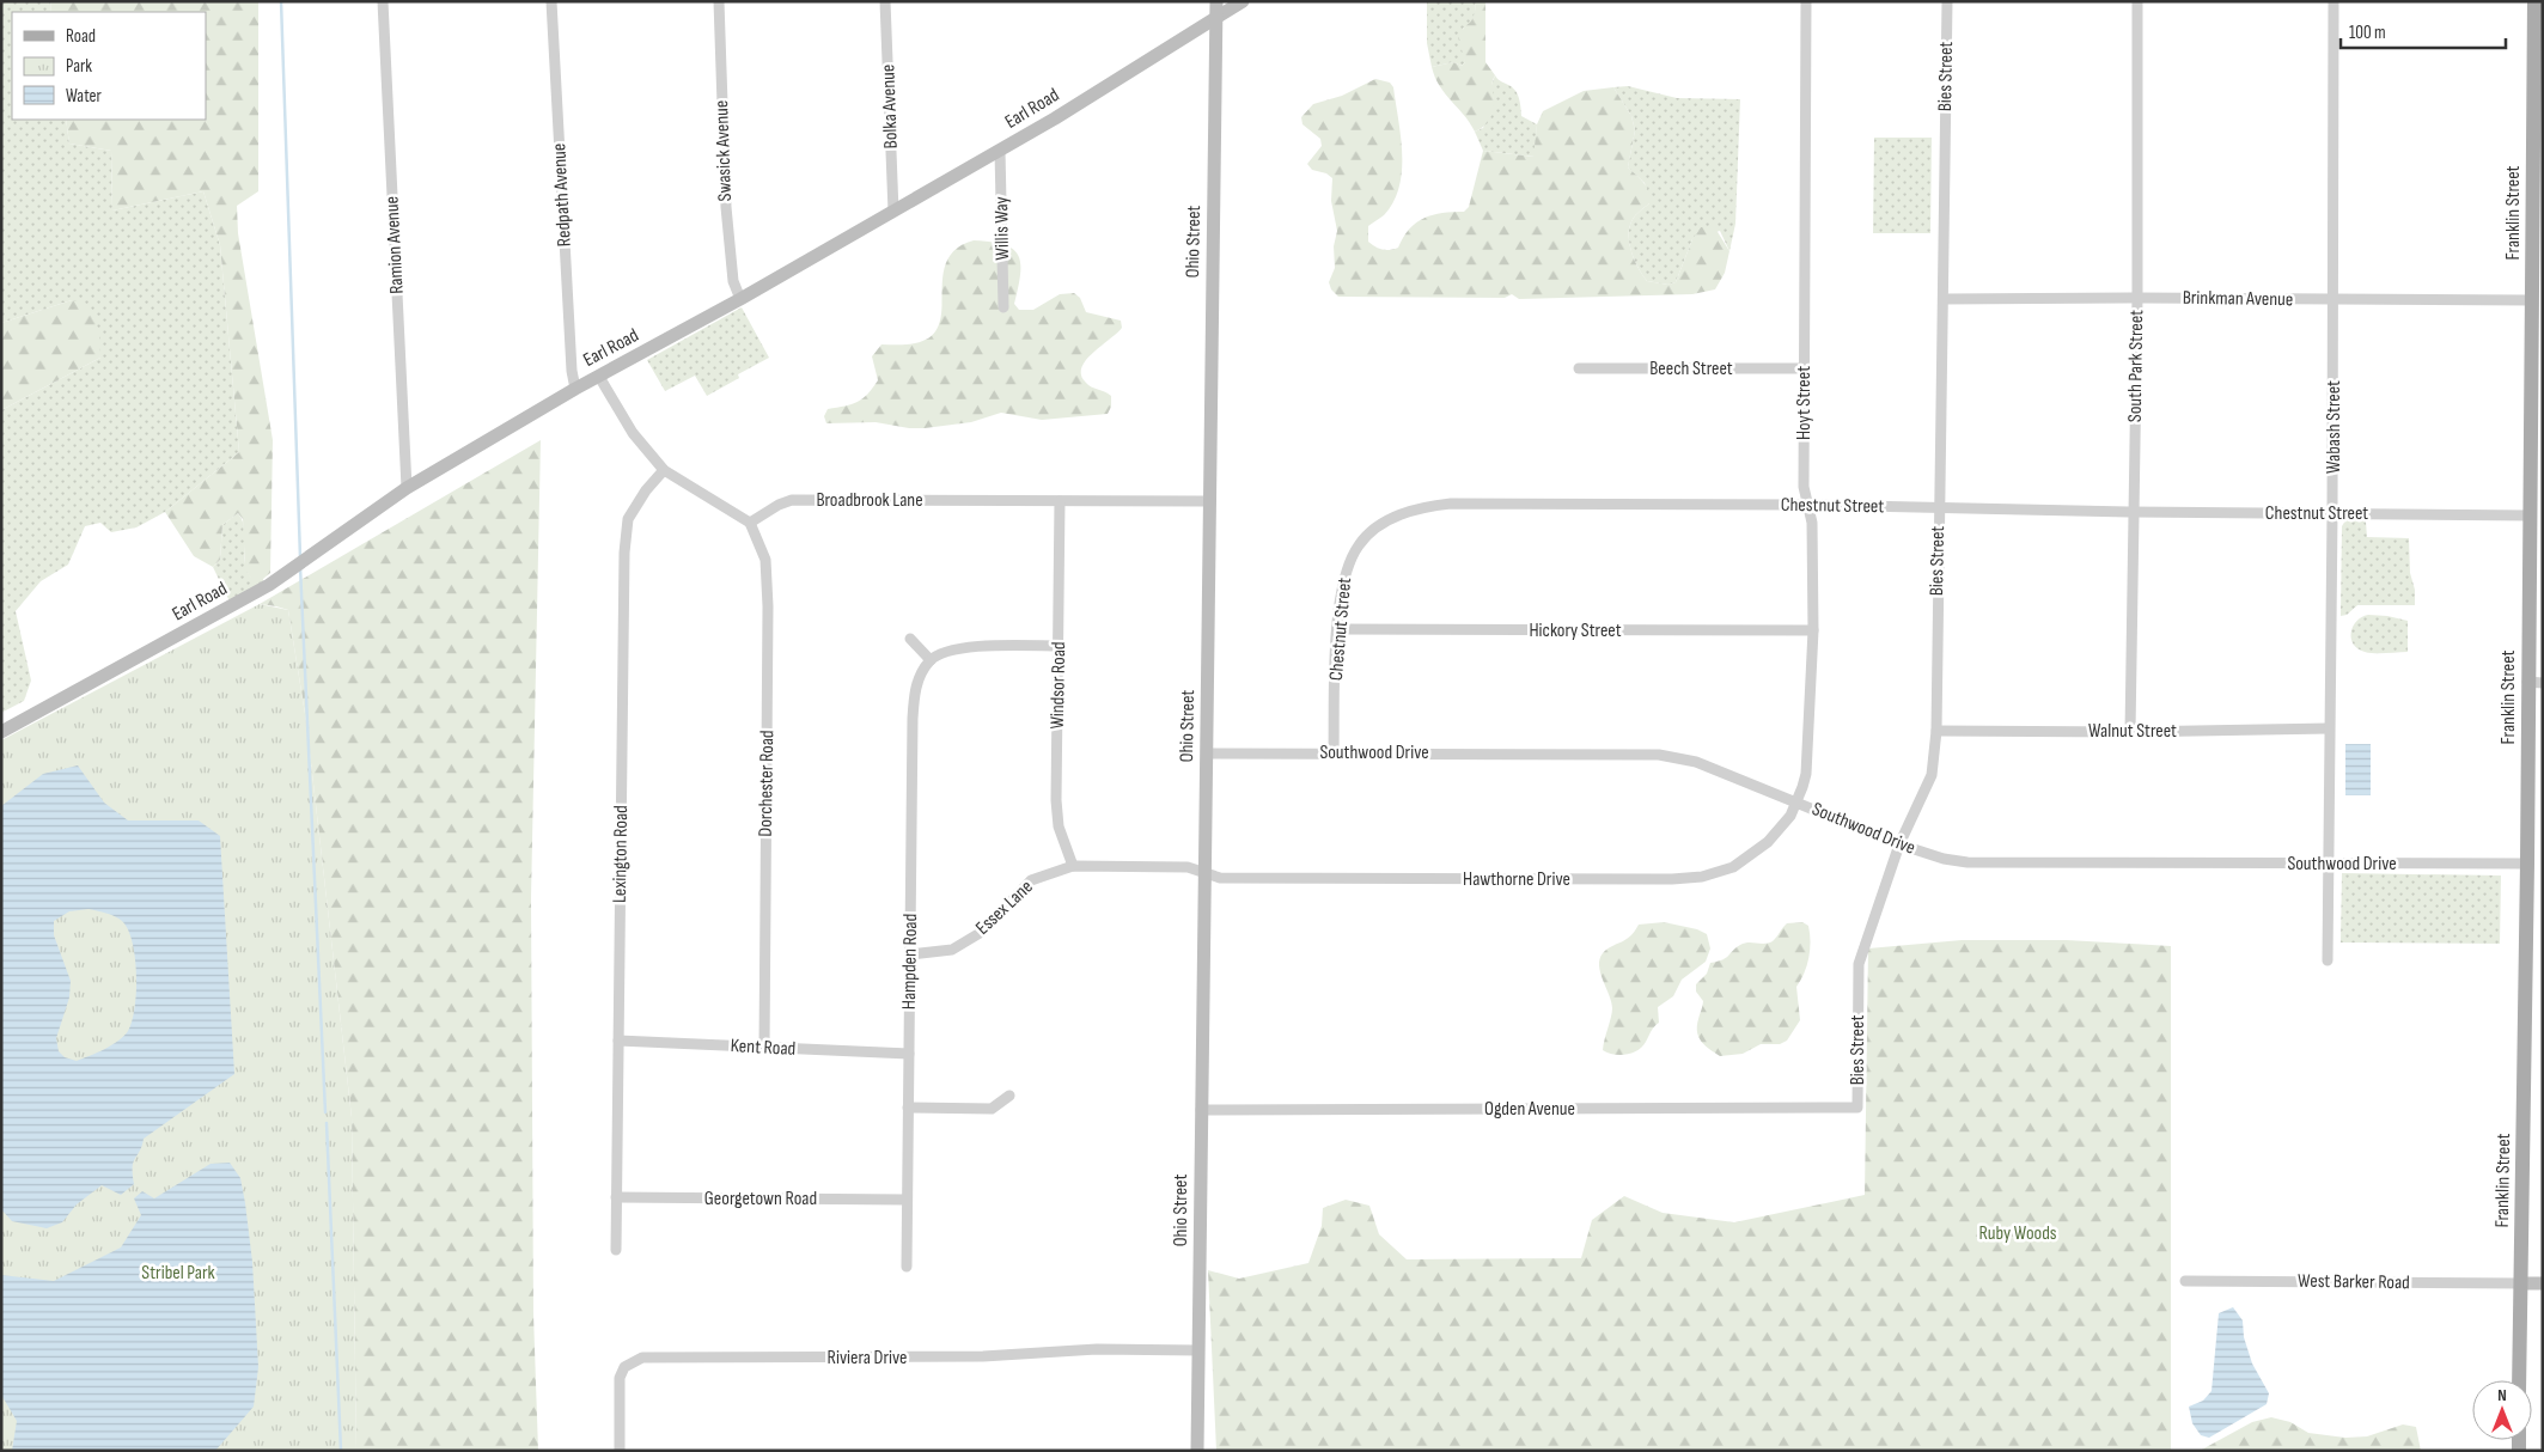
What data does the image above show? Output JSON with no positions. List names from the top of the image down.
{
  "streets": {
    "main road": ["Franklin Street"],
    "street": [
      "Bies Street",
      "Bolka Avenue",
      "Earl Road",
      "Swasick Avenue",
      "Redpath Avenue",
      "Willis Way",
      "Ohio Street",
      "Ramion Avenue",
      "Brinkman Avenue",
      "South Park Street",
      "Beech Street",
      "Hoyt Street",
      "Wabash Street",
      "Broadbrook Lane",
      "Chestnut Street",
      "Hickory Street",
      "Windsor Road",
      "Walnut Street",
      "Southwood Drive",
      "Dorchester Road",
      "Lexington Road",
      "Hawthorne Drive",
      "Essex Lane",
      "Hampden Road",
      "Kent Road",
      "Ogden Avenue",
      "Georgetown Road",
      "West Barker Road",
      "Riviera Drive"
    ]
  },
  "crossings": [
    ["Bies Street", "Brinkman Avenue"],
    ["Bies Street", "Chestnut Street"],
    ["Bies Street", "Walnut Street"],
    ["Bies Street", "Southwood Drive"],
    ["Bies Street", "Ogden Avenue"],
    ["Bolka Avenue", "Earl Road"],
    ["Earl Road", "Swasick Avenue"],
    ["Earl Road", "Redpath Avenue"],
    ["Earl Road", "Willis Way"],
    ["Earl Road", "Ohio Street"],
    ["Earl Road", "Ramion Avenue"],
    ["Franklin Street", "Brinkman Avenue"],
    ["Franklin Street", "Chestnut Street"],
    ["Franklin Street", "Southwood Drive"],
    ["Franklin Street", "West Barker Road"],
    ["Ohio Street", "Broadbrook Lane"],
    ["Ohio Street", "Southwood Drive"],
    ["Ohio Street", "Hawthorne Drive"],
    ["Ohio Street", "Essex Lane"],
    ["Ohio Street", "Ogden Avenue"],
    ["Ohio Street", "Riviera Drive"],
    ["Brinkman Avenue", "South Park Street"],
    ["Brinkman Avenue", "Wabash Street"],
    ["South Park Street", "Chestnut Street"],
    ["South Park Street", "Walnut Street"],
    ["Beech Street", "Hoyt Street"],
    ["Hoyt Street", "Chestnut Street"],
    ["Hoyt Street", "Hickory Street"],
    ["Hoyt Street", "Southwood Drive"],
    ["Hoyt Street", "Hawthorne Drive"],
    ["Wabash Street", "Chestnut Street"],
    ["Wabash Street", "Walnut Street"],
    ["Wabash Street", "Southwood Drive"],
    ["Broadbrook Lane", "Windsor Road"],
    ["Broadbrook Lane", "Dorchester Road"],
    ["Chestnut Street", "Hickory Street"],
    ["Chestnut Street", "Southwood Drive"],
    ["Windsor Road", "Essex Lane"],
    ["Southwood Drive", "Hawthorne Drive"],
    ["Dorchester Road", "Kent Road"],
    ["Lexington Road", "Kent Road"],
    ["Lexington Road", "Georgetown Road"],
    ["Hawthorne Drive", "Essex Lane"],
    ["Essex Lane", "Hampden Road"],
    ["Hampden Road", "Kent Road"],
    ["Hampden Road", "Georgetown Road"]
  ],
  "parks": ["Ruby Woods", "Stribel Park"],
  "legend": ["Road", "Park", "Water"],
  "scale_bar": "100 m",
  "north": "top"
}
